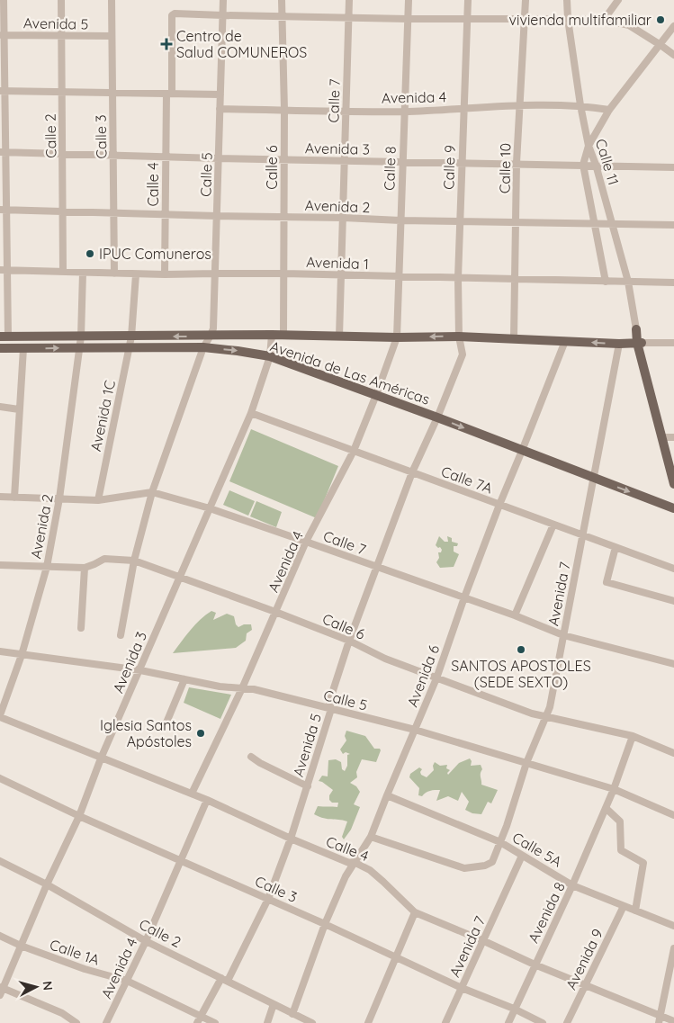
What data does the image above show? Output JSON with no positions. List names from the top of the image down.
{
  "streets": {
    "main road": ["Avenida de Las Américas"],
    "street": [
      "Avenida 5",
      "Avenida 4",
      "Calle 7",
      "Calle 2",
      "Calle 3",
      "Avenida 3",
      "Calle 11",
      "Calle 6",
      "Calle 9",
      "Calle 8",
      "Calle 10",
      "Calle 5",
      "Calle 4",
      "Avenida 2",
      "Avenida 1",
      "Avenida 1C",
      "Calle 7A",
      "Avenida 7",
      "Avenida 6",
      "Calle 5A",
      "Avenida 8",
      "Calle 1A",
      "Avenida 9"
    ]
  },
  "crossings": [
    ["Avenida 5", "Calle 7"],
    ["Avenida 5", "Calle 2"],
    ["Avenida 5", "Calle 3"],
    ["Avenida 5", "Calle 6"],
    ["Avenida 5", "Calle 9"],
    ["Avenida 5", "Calle 5"],
    ["Avenida 5", "Calle 4"],
    ["Avenida 5", "Avenida de Las Américas"],
    ["Avenida 5", "Calle 7A"],
    ["Avenida 5", "Calle 1A"],
    ["Avenida 4", "Calle 7"],
    ["Avenida 4", "Calle 2"],
    ["Avenida 4", "Calle 3"],
    ["Avenida 4", "Calle 11"],
    ["Avenida 4", "Calle 6"],
    ["Avenida 4", "Calle 9"],
    ["Avenida 4", "Calle 8"],
    ["Avenida 4", "Calle 10"],
    ["Avenida 4", "Calle 5"],
    ["Avenida 4", "Calle 4"],
    ["Avenida 4", "Avenida de Las Américas"],
    ["Avenida 4", "Calle 7A"],
    ["Avenida 4", "Calle 1A"],
    ["Calle 7", "Avenida 3"],
    ["Calle 7", "Calle 5"],
    ["Calle 7", "Avenida 2"],
    ["Calle 7", "Avenida 1"],
    ["Calle 7", "Avenida de Las Américas"],
    ["Calle 7", "Avenida 1C"],
    ["Calle 7", "Avenida 7"],
    ["Calle 7", "Avenida 6"],
    ["Calle 2", "Avenida 3"],
    ["Calle 2", "Avenida 2"],
    ["Calle 2", "Avenida 1"],
    ["Calle 2", "Avenida 6"],
    ["Calle 3", "Avenida 3"],
    ["Calle 3", "Avenida 2"],
    ["Calle 3", "Avenida 1"],
    ["Calle 3", "Avenida 7"],
    ["Calle 3", "Avenida 6"],
    ["Calle 3", "Avenida 8"],
    ["Avenida 3", "Calle 11"],
    ["Avenida 3", "Calle 6"],
    ["Avenida 3", "Calle 9"],
    ["Avenida 3", "Calle 8"],
    ["Avenida 3", "Calle 10"],
    ["Avenida 3", "Calle 5"],
    ["Avenida 3", "Calle 4"],
    ["Avenida 3", "Avenida de Las Américas"],
    ["Avenida 3", "Calle 7A"],
    ["Avenida 3", "Calle 1A"],
    ["Calle 11", "Avenida 2"],
    ["Calle 11", "Avenida 1"],
    ["Calle 6", "Calle 5"],
    ["Calle 6", "Avenida 2"],
    ["Calle 6", "Avenida 1"],
    ["Calle 6", "Avenida de Las Américas"],
    ["Calle 6", "Avenida 7"],
    ["Calle 6", "Avenida 6"],
    ["Calle 6", "Avenida 8"],
    ["Calle 9", "Avenida 2"],
    ["Calle 9", "Avenida 1"],
    ["Calle 9", "Avenida de Las Américas"],
    ["Calle 8", "Avenida 2"],
    ["Calle 8", "Avenida 1"],
    ["Calle 8", "Avenida de Las Américas"],
    ["Calle 10", "Avenida 2"],
    ["Calle 10", "Avenida 1"],
    ["Calle 10", "Avenida de Las Américas"],
    ["Calle 5", "Calle 4"],
    ["Calle 5", "Avenida 2"],
    ["Calle 5", "Avenida 1"],
    ["Calle 5", "Avenida de Las Américas"],
    ["Calle 5", "Avenida 7"],
    ["Calle 5", "Avenida 6"],
    ["Calle 5", "Avenida 8"],
    ["Calle 4", "Avenida 2"],
    ["Calle 4", "Avenida 1"],
    ["Calle 4", "Avenida 7"],
    ["Calle 4", "Avenida 6"],
    ["Calle 4", "Avenida 8"],
    ["Calle 4", "Avenida 9"],
    ["Avenida 2", "Avenida 1"],
    ["Avenida 2", "Avenida de Las Américas"],
    ["Avenida 1", "Avenida 1C"],
    ["Avenida de Las Américas", "Avenida 1C"],
    ["Avenida de Las Américas", "Avenida 7"],
    ["Avenida de Las Américas", "Avenida 6"],
    ["Calle 7A", "Avenida 7"],
    ["Calle 7A", "Avenida 6"],
    ["Avenida 7", "Avenida 6"],
    ["Avenida 7", "Calle 5A"],
    ["Avenida 6", "Calle 5A"],
    ["Calle 5A", "Avenida 8"],
    ["Calle 5A", "Avenida 9"]
  ],
  "places": {
    "other": [
      "vivienda multifamiliar",
      "IPUC Comuneros",
      "SANTOS APOSTOLES (SEDE SEXTO)",
      "Iglesia Santos Apóstoles"
    ],
    "health": ["Centro de Salud COMUNEROS"]
  },
  "north": "right"
}
